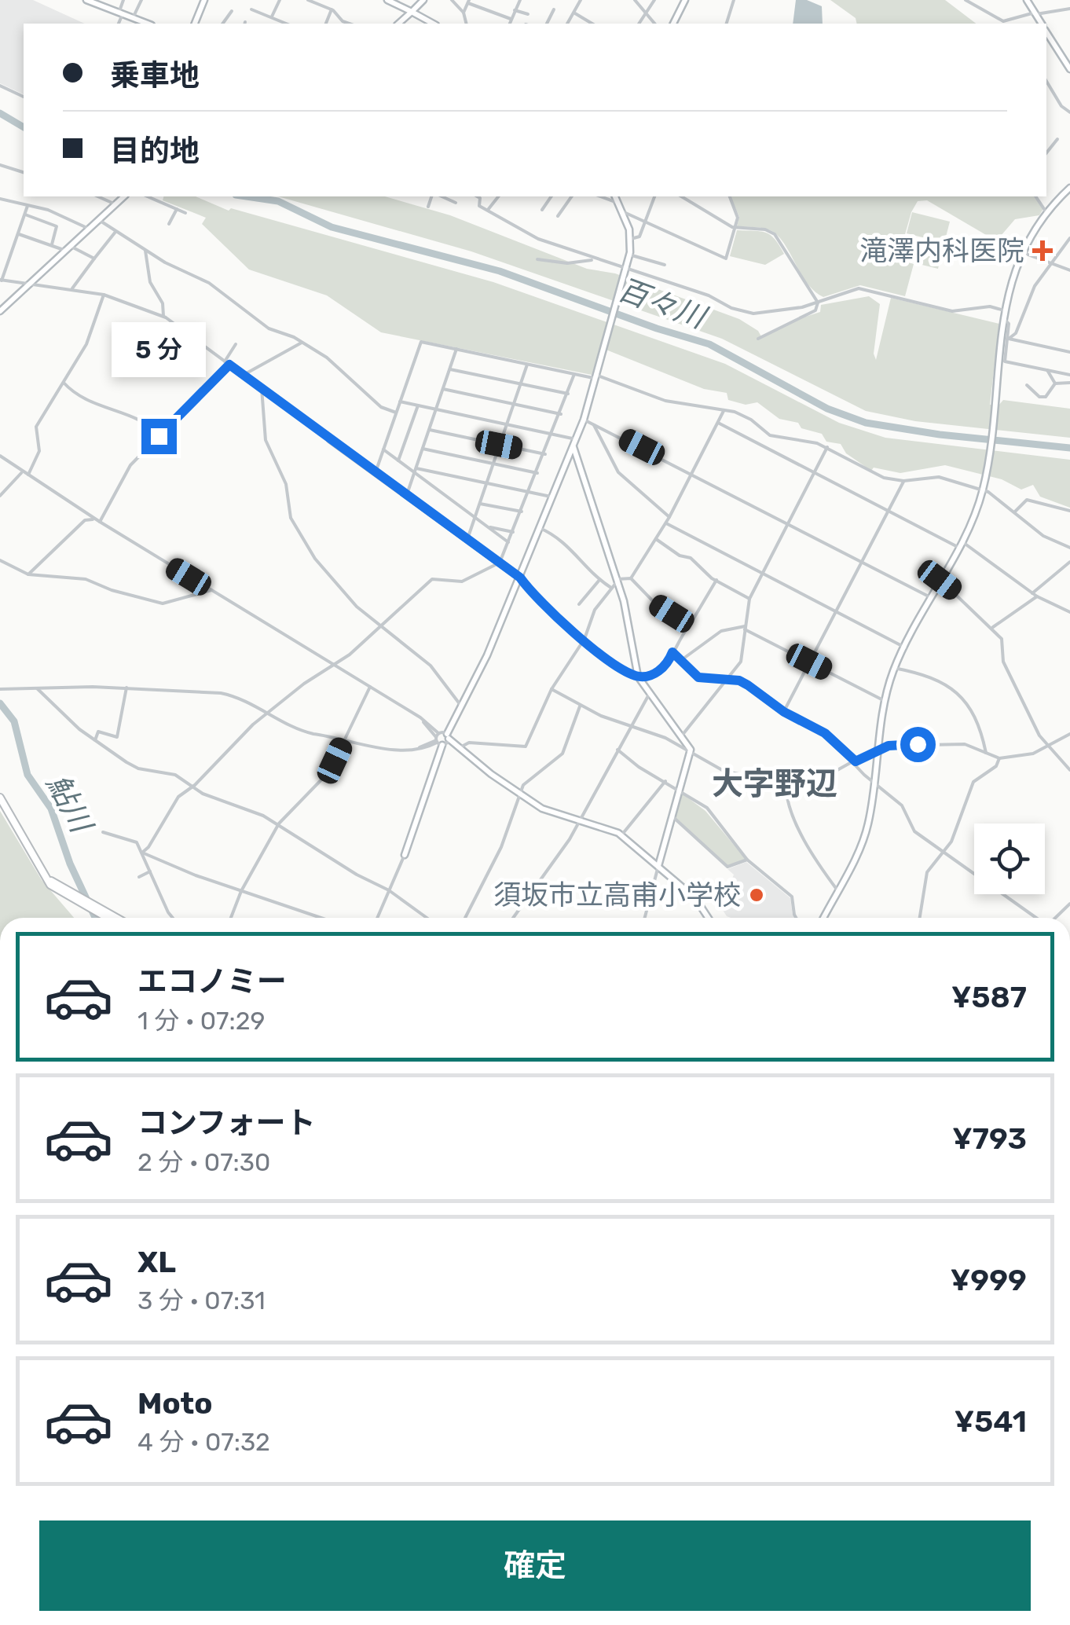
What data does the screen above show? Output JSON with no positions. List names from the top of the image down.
{
  "districts": ["大字野辺"],
  "water": ["百々川", "鮎川"],
  "places": {
    "health": ["滝澤内科医院"],
    "other": ["須坂市立高甫小学校"]
  },
  "page": {
    "banner": ["乗車地", "目的地"],
    "bubble": "5 分",
    "list": [
      {
        "name": "エコノミー",
        "note": "1 分 · 07:29",
        "value": "¥587"
      },
      {
        "name": "コンフォート",
        "note": "2 分 · 07:30",
        "value": "¥793"
      },
      {
        "name": "XL",
        "note": "3 分 · 07:31",
        "value": "¥999"
      },
      {
        "name": "Moto",
        "note": "4 分 · 07:32",
        "value": "¥541"
      }
    ],
    "buttons": "確定"
  }
}
